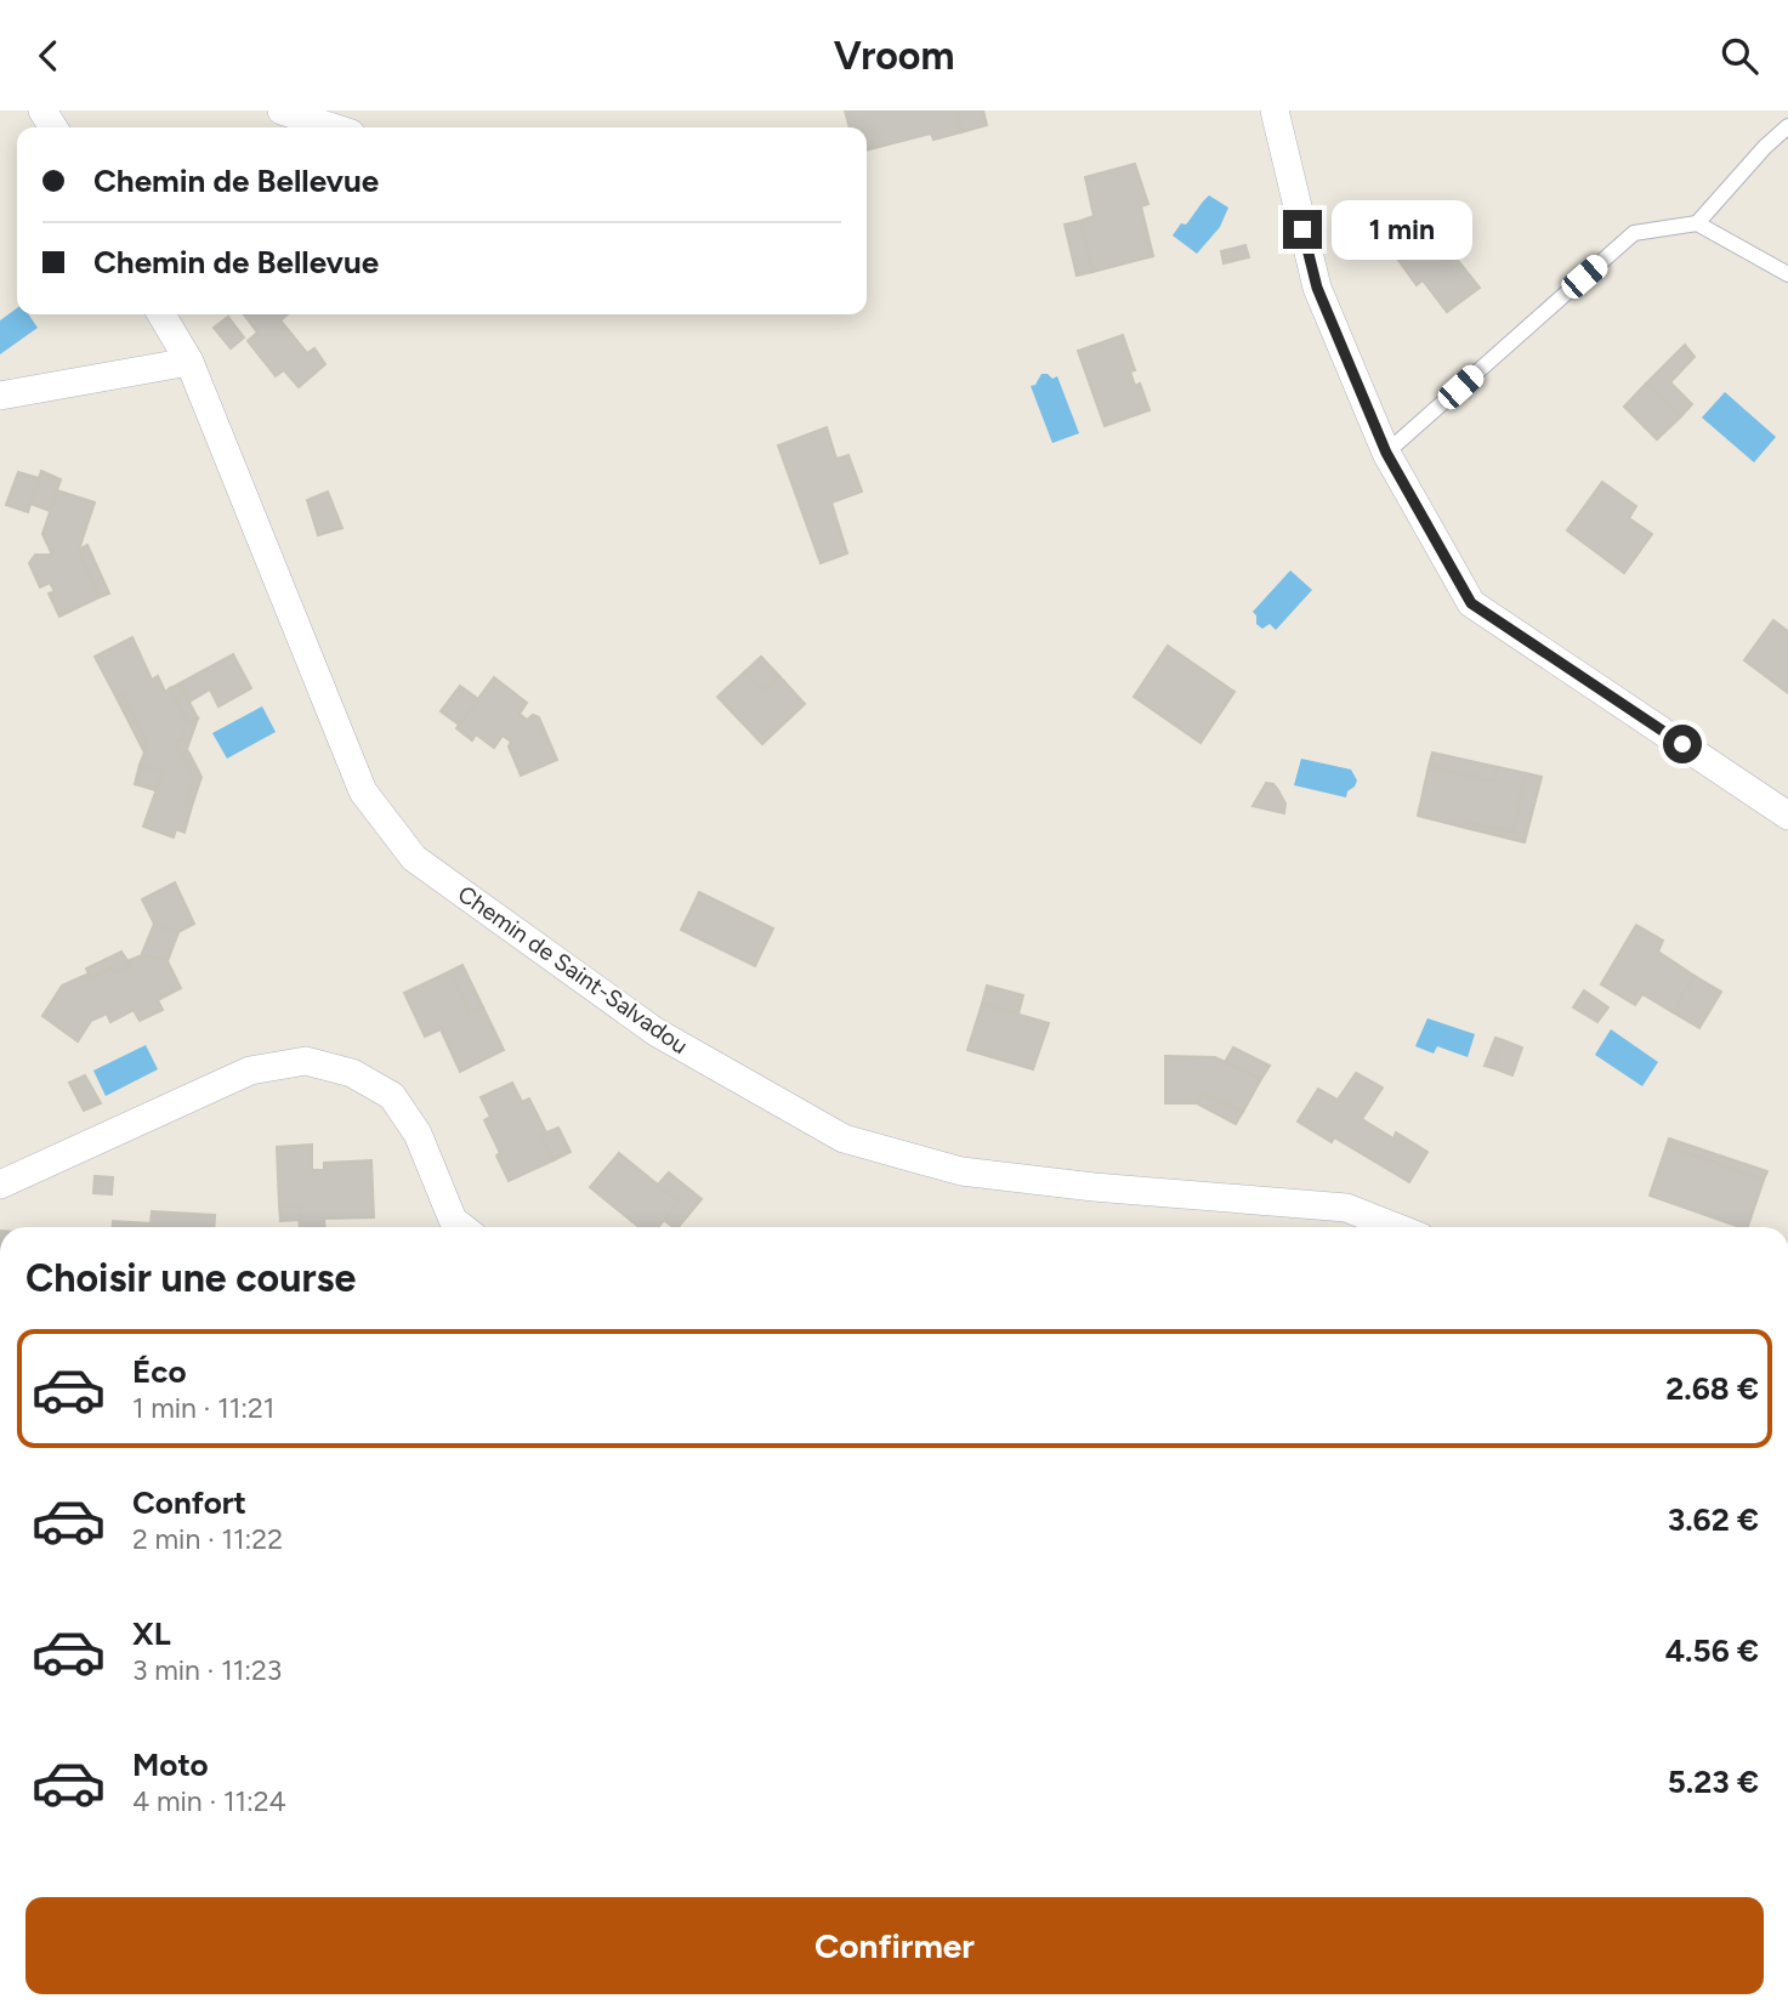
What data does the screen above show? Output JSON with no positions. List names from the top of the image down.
{
  "streets": {
    "street": ["Chemin de Saint-Salvadou"]
  },
  "page": {
    "header": "Vroom",
    "banner": ["Chemin de Bellevue", "Chemin de Bellevue"],
    "bubble": "1 min",
    "heading": "Choisir une course",
    "list": [
      {
        "name": "Éco",
        "note": "1 min · 11:21",
        "value": "2.68 €"
      },
      {
        "name": "Confort",
        "note": "2 min · 11:22",
        "value": "3.62 €"
      },
      {
        "name": "XL",
        "note": "3 min · 11:23",
        "value": "4.56 €"
      },
      {
        "name": "Moto",
        "note": "4 min · 11:24",
        "value": "5.23 €"
      }
    ],
    "buttons": "Confirmer"
  }
}
